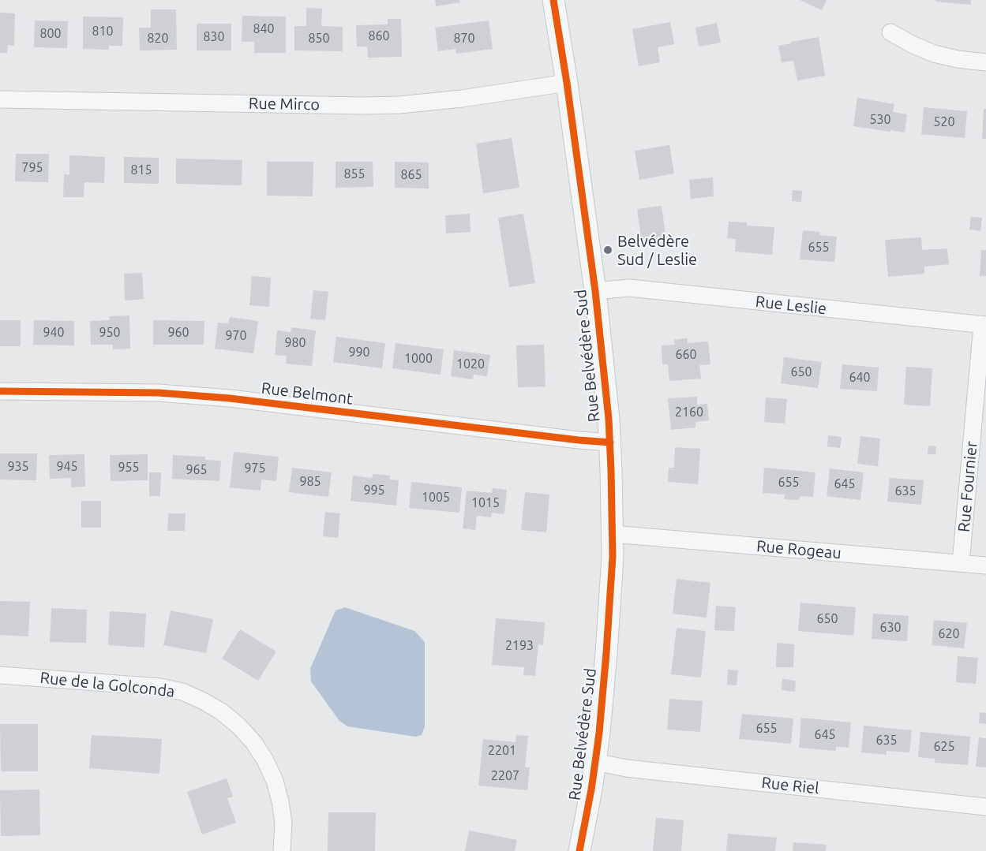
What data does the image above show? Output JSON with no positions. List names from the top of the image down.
{
  "streets": {
    "street": [
      "Rue Mirco",
      "Rue Leslie",
      "Rue Belvédère Sud",
      "Rue Belmont",
      "Rue Fournier",
      "Rue Rogeau",
      "Rue de la Golconda",
      "Rue Riel"
    ]
  },
  "crossings": [
    ["Rue Mirco", "Rue Belvédère Sud"],
    ["Rue Leslie", "Rue Belvédère Sud"],
    ["Rue Leslie", "Rue Fournier"],
    ["Rue Belvédère Sud", "Rue Belmont"],
    ["Rue Belvédère Sud", "Rue Rogeau"],
    ["Rue Belvédère Sud", "Rue Riel"],
    ["Rue Fournier", "Rue Rogeau"]
  ],
  "places": ["Belvédère Sud / Leslie"],
  "house_numbers": [
    "840",
    "810",
    "800",
    "860",
    "830",
    "820",
    "850",
    "870",
    "530",
    "520",
    "795",
    "815",
    "855",
    "865",
    "655",
    "940",
    "950",
    "960",
    "970",
    "980",
    "990",
    "660",
    "1000",
    "1020",
    "650",
    "640",
    "2160",
    "935",
    "945",
    "955",
    "975",
    "965",
    "985",
    "655",
    "645",
    "995",
    "635",
    "1005",
    "1015",
    "650",
    "630",
    "620",
    "2193",
    "655",
    "645",
    "635",
    "625",
    "2201",
    "2207"
  ]
}
